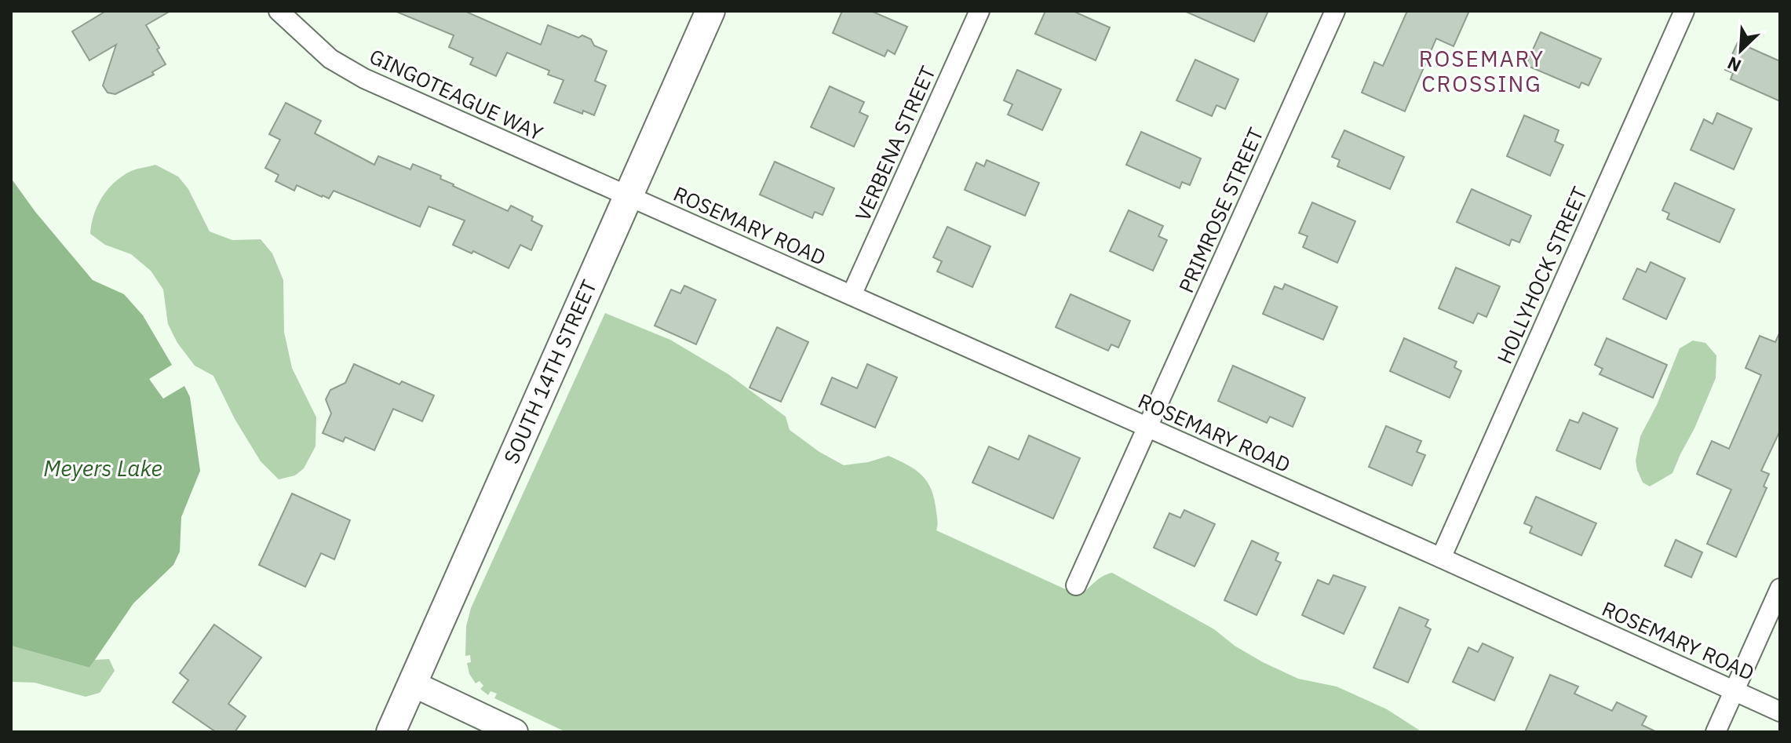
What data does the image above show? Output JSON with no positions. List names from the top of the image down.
{
  "streets": {
    "main road": ["SOUTH 14TH STREET"],
    "street": [
      "GINGOTEAGUE WAY",
      "VERBENA STREET",
      "PRIMROSE STREET",
      "ROSEMARY ROAD",
      "HOLLYHOCK STREET"
    ]
  },
  "crossings": [
    ["GINGOTEAGUE WAY", "ROSEMARY ROAD"],
    ["GINGOTEAGUE WAY", "SOUTH 14TH STREET"],
    ["VERBENA STREET", "ROSEMARY ROAD"],
    ["PRIMROSE STREET", "ROSEMARY ROAD"],
    ["ROSEMARY ROAD", "HOLLYHOCK STREET"],
    ["ROSEMARY ROAD", "SOUTH 14TH STREET"]
  ],
  "districts": ["ROSEMARY CROSSING"],
  "water": ["Meyers Lake"],
  "north": "bottom left"
}
